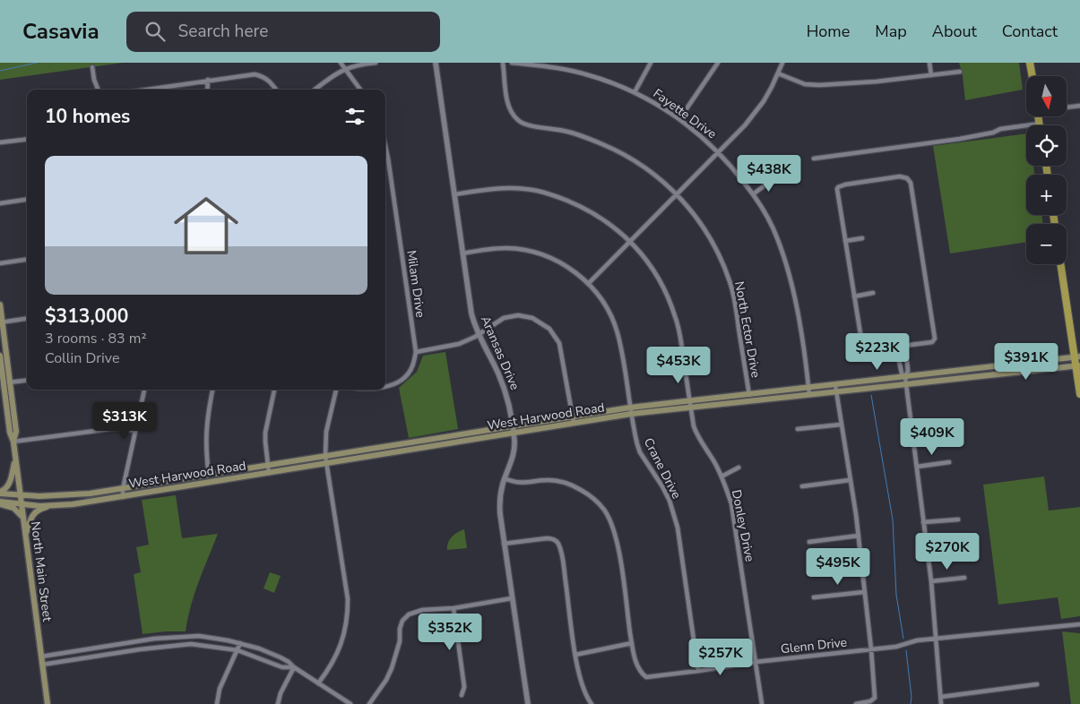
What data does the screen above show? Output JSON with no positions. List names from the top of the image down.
{
  "streets": {
    "main road": ["West Harwood Road", "North Main Street"],
    "street": [
      "Fayette Drive",
      "Milam Drive",
      "North Ector Drive",
      "Aransas Drive",
      "Crane Drive",
      "Donley Drive",
      "Glenn Drive"
    ]
  },
  "crossings": [
    ["Fayette Drive", "North Ector Drive"],
    ["Fayette Drive", "West Harwood Road"],
    ["North Ector Drive", "West Harwood Road"],
    ["Aransas Drive", "West Harwood Road"],
    ["Aransas Drive", "Crane Drive"],
    ["Aransas Drive", "Donley Drive"],
    ["Aransas Drive", "Glenn Drive"],
    ["West Harwood Road", "Crane Drive"],
    ["West Harwood Road", "Donley Drive"],
    ["West Harwood Road", "North Main Street"],
    ["Crane Drive", "Glenn Drive"],
    ["Donley Drive", "Glenn Drive"]
  ],
  "north": "bottom",
  "page": {
    "header": "Casavia",
    "search": "Search here",
    "nav": [
      "Home",
      "Map",
      "About",
      "Contact"
    ],
    "map_buttons": ["+", "−"],
    "heading": "10 homes",
    "list": [
      {
        "name": "$313,000",
        "note": "3 rooms · 83 m² · Collin Drive"
      }
    ],
    "price": [
      "$438K",
      "$223K",
      "$391K",
      "$453K",
      "$313K",
      "$409K",
      "$270K",
      "$495K",
      "$352K",
      "$257K"
    ]
  }
}
